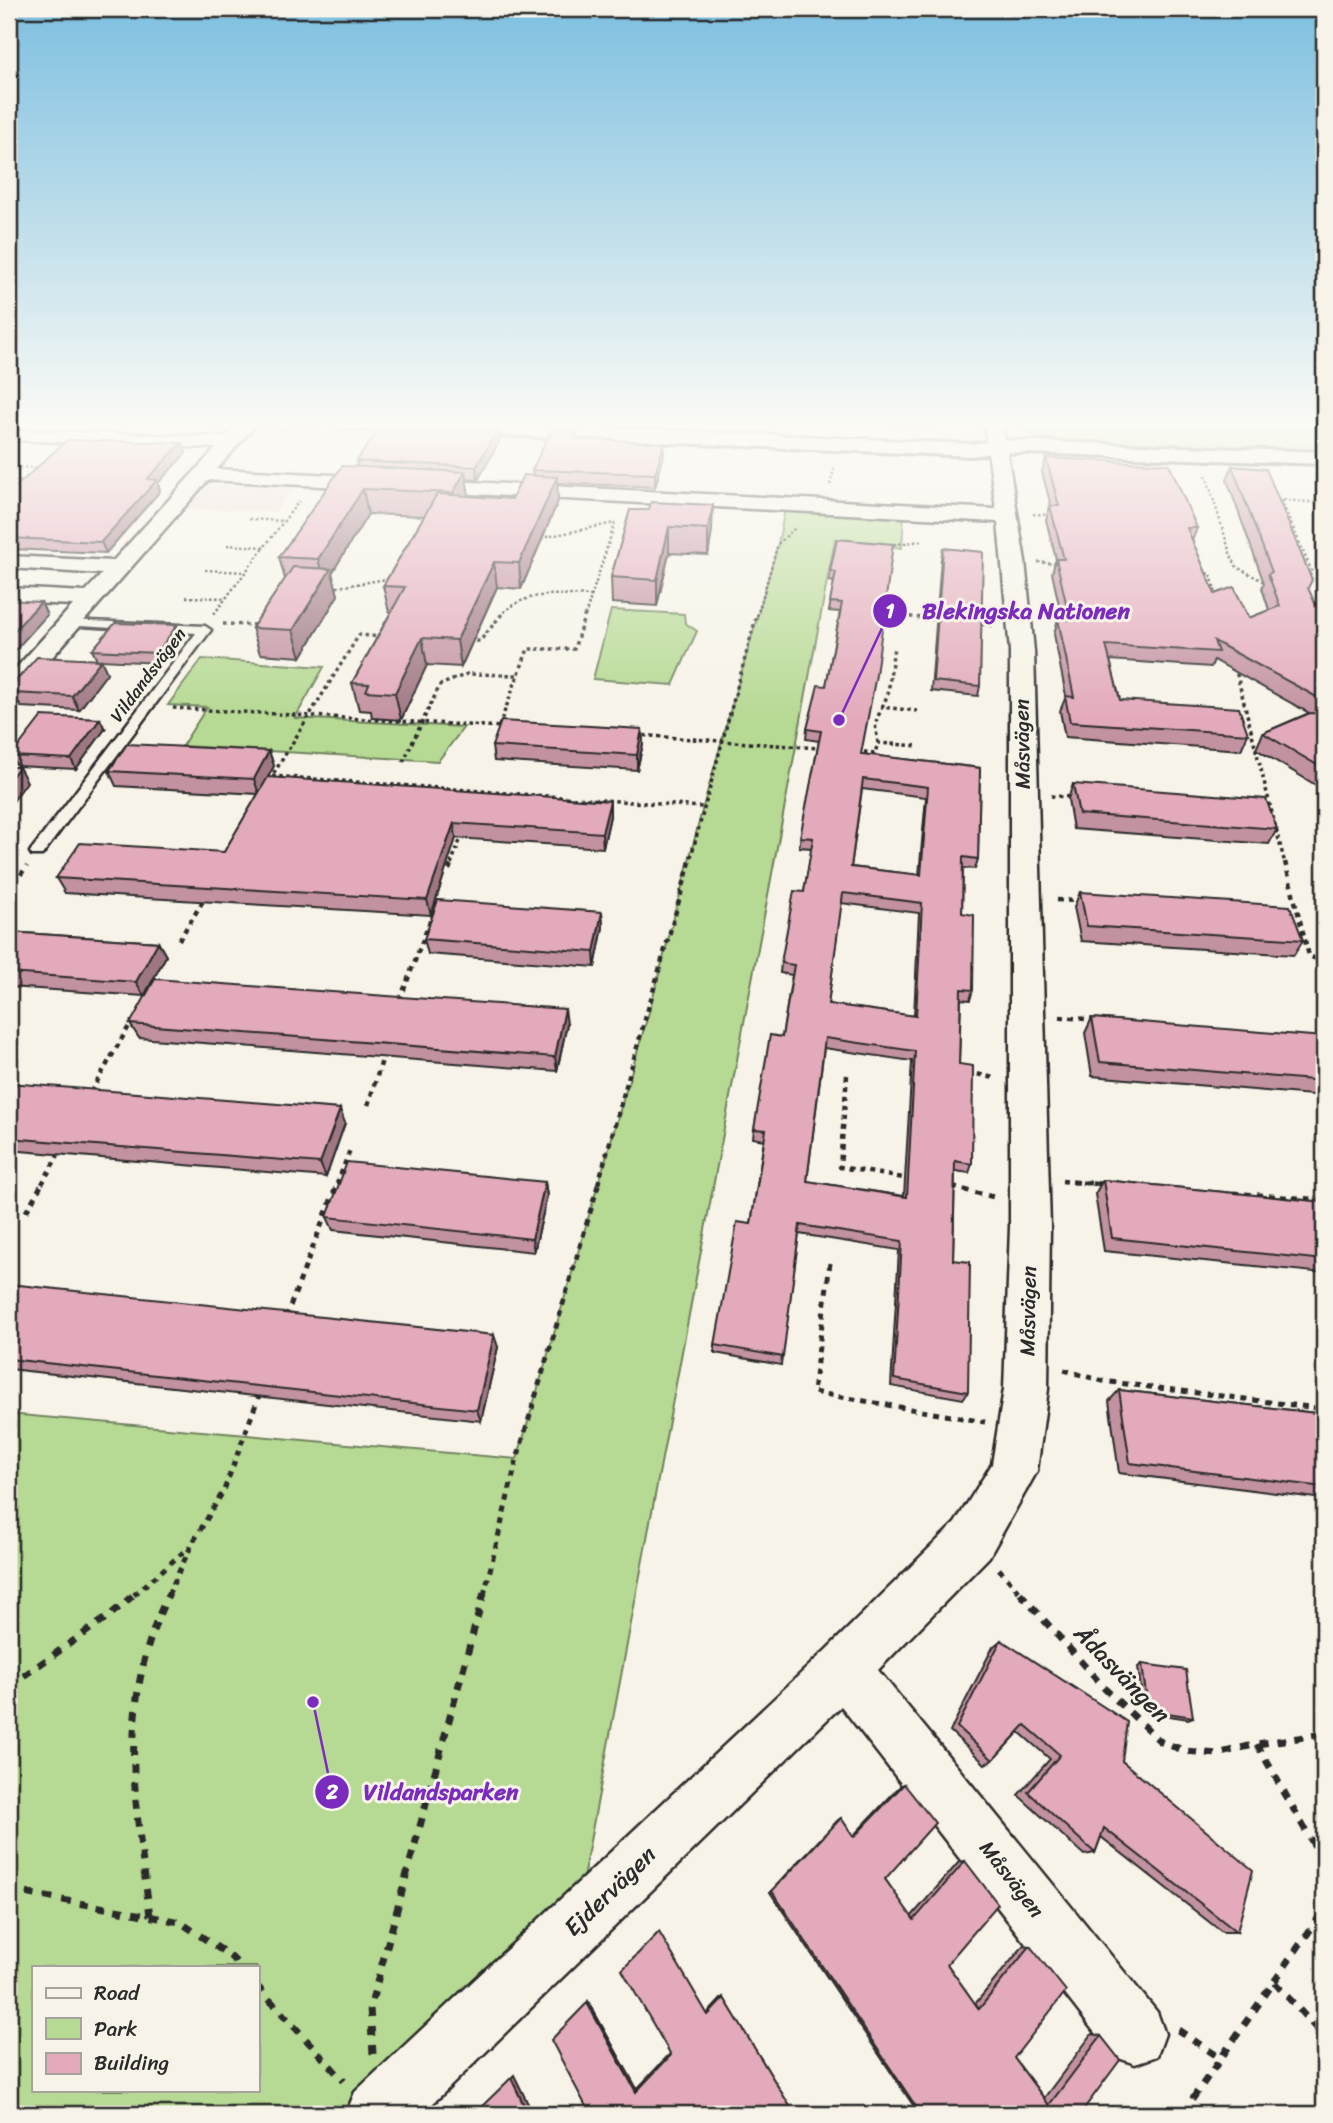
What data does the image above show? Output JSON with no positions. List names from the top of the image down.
{
  "streets": {
    "street": ["Måsvägen", "Ejdervägen"],
    "lane": ["Vildandsvägen"],
    "path": ["Ådasvängen"]
  },
  "crossings": [
    ["Måsvägen", "Ådasvängen"],
    ["Måsvägen", "Ejdervägen"]
  ],
  "places": ["Blekingska Nationen", "Vildandsparken"],
  "legend": ["Road", "Park", "Building"]
}
